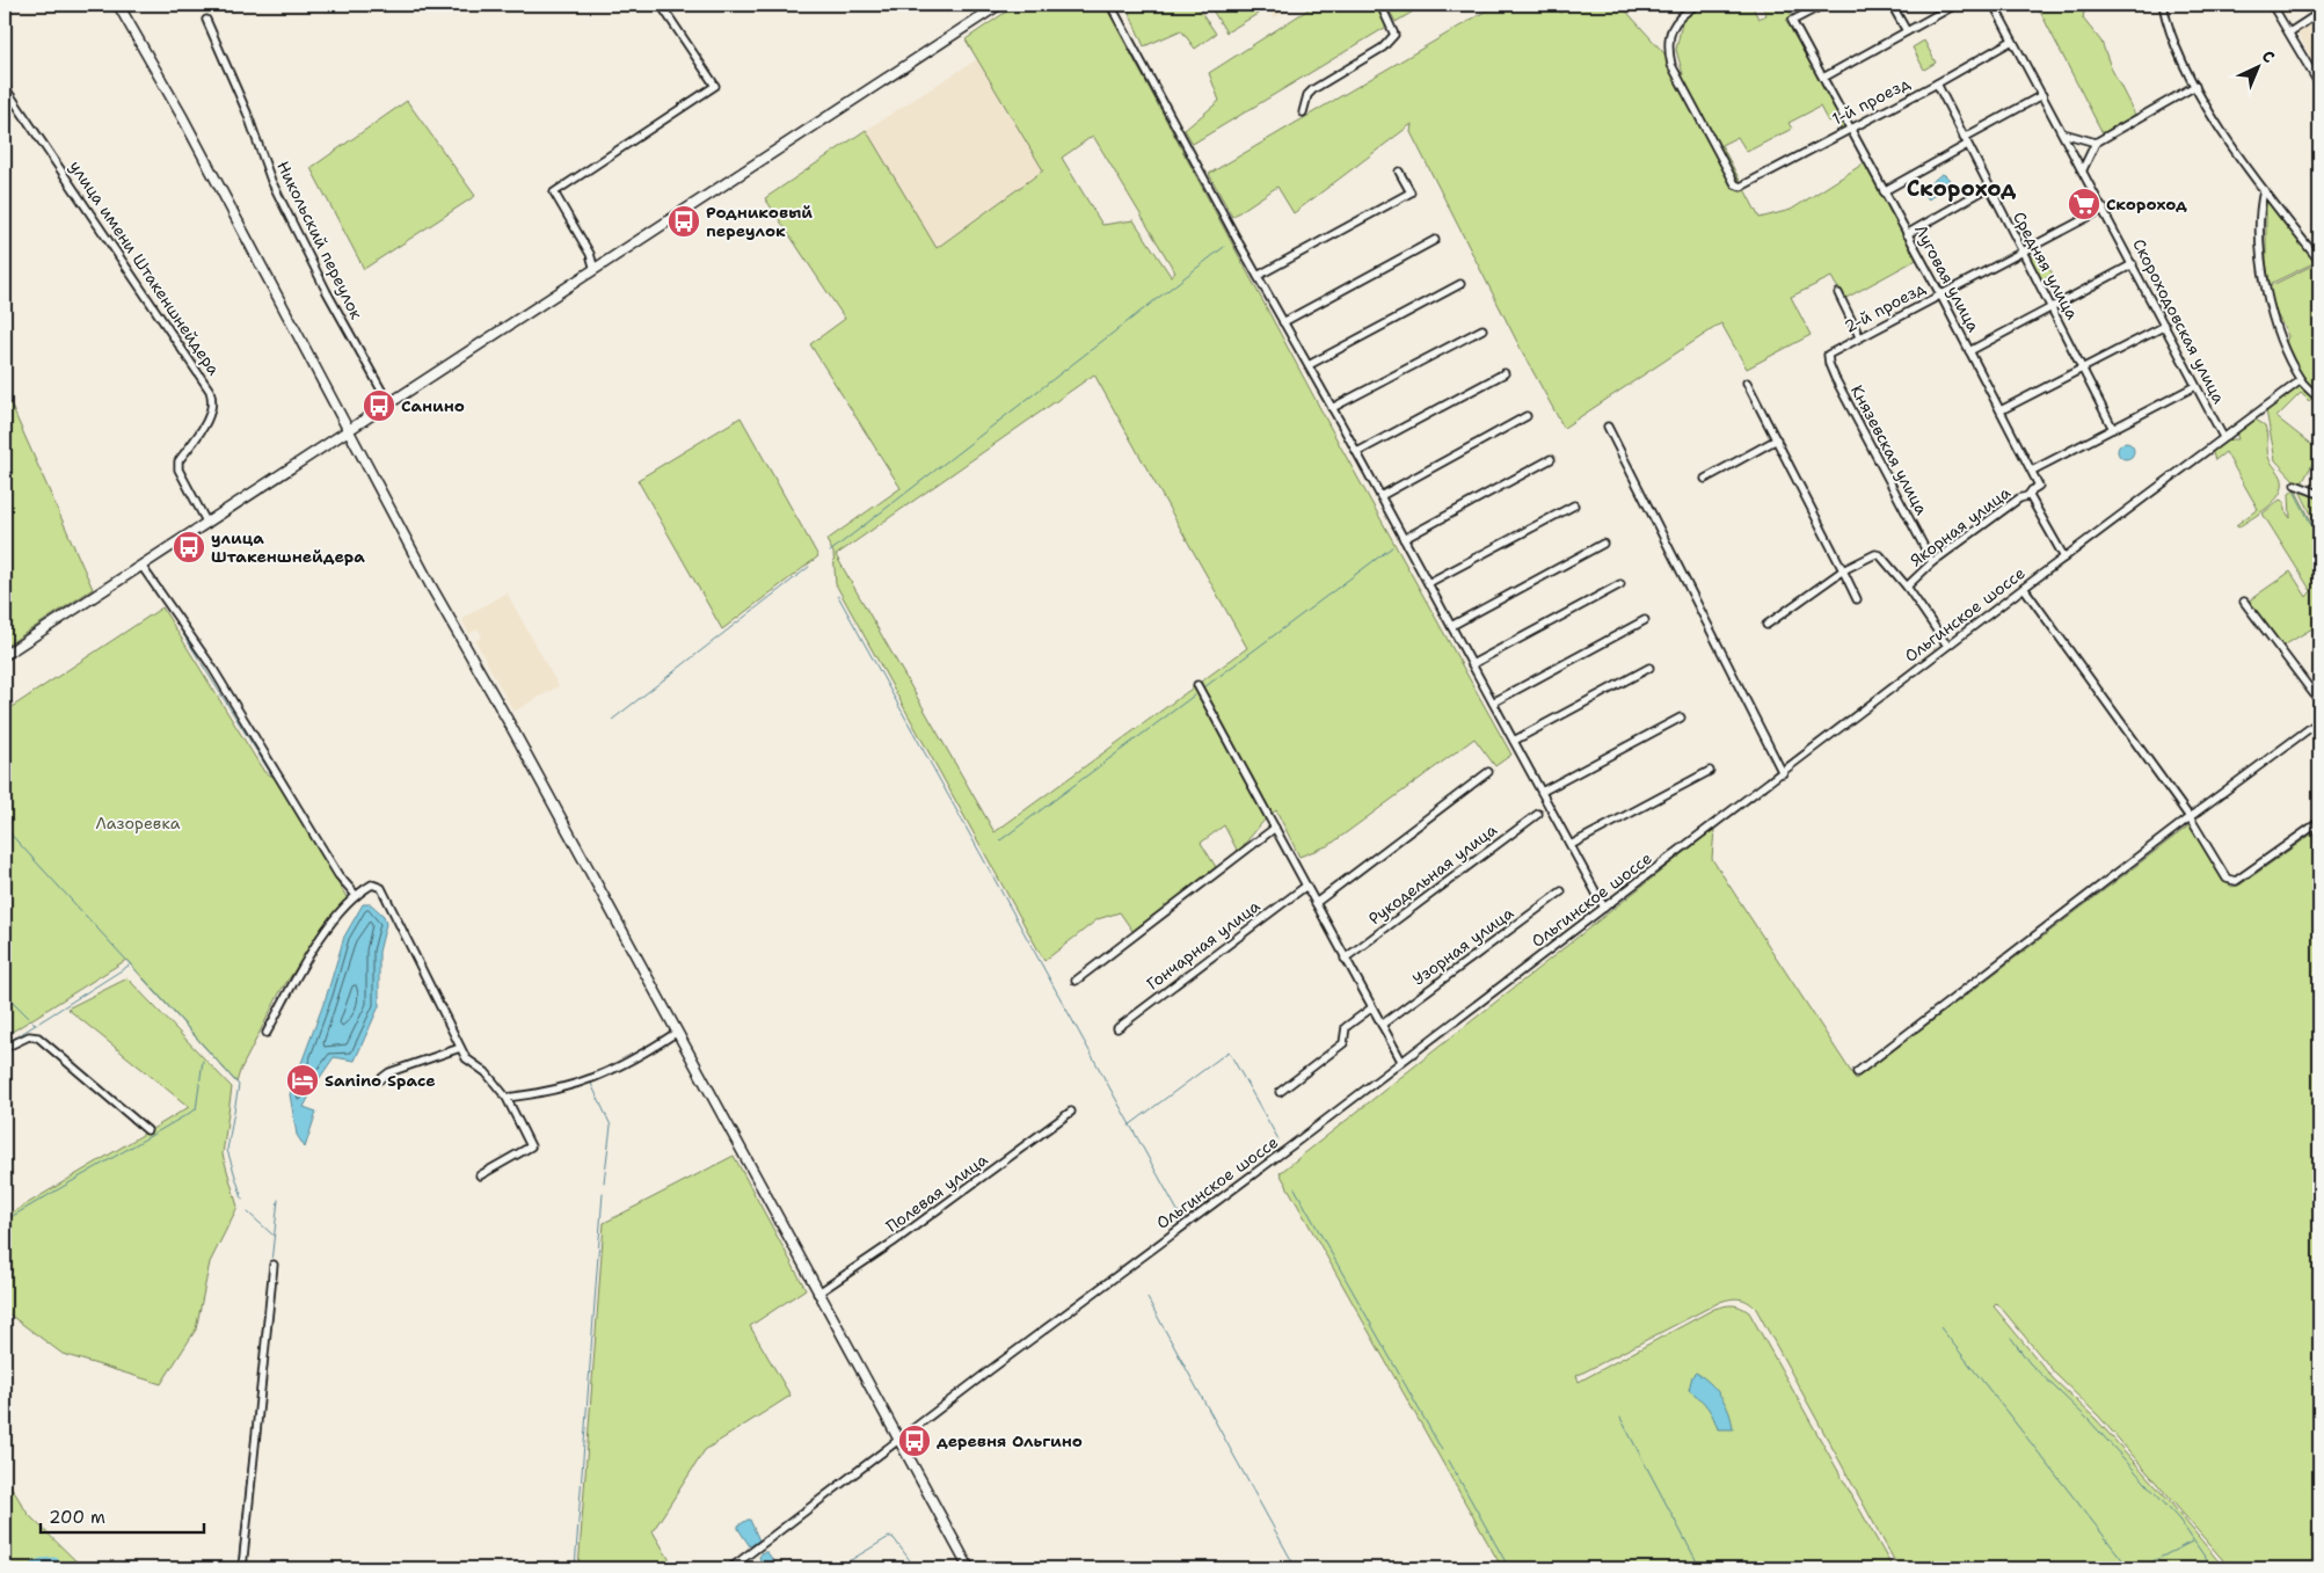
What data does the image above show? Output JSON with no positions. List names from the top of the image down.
{
  "streets": {
    "street": [
      "1-й проезд",
      "Никольский переулок",
      "Средняя улица",
      "улица имени Штакеншнейдера",
      "Луговая улица",
      "2-й проезд",
      "Скороходовская улица",
      "Князевская улица",
      "Якорная улица",
      "Ольгинское шоссе",
      "Рукодельная улица",
      "Гончарная улица",
      "Узорная улица",
      "Полевая улица"
    ]
  },
  "crossings": [
    ["1-й проезд", "Средняя улица"],
    ["1-й проезд", "Луговая улица"],
    ["1-й проезд", "Скороходовская улица"],
    ["Средняя улица", "2-й проезд"],
    ["Луговая улица", "2-й проезд"],
    ["Луговая улица", "Якорная улица"],
    ["Луговая улица", "Ольгинское шоссе"],
    ["2-й проезд", "Скороходовская улица"],
    ["2-й проезд", "Князевская улица"],
    ["Скороходовская улица", "Ольгинское шоссе"],
    ["Князевская улица", "Якорная улица"]
  ],
  "districts": ["Скороход"],
  "parks": ["Лазоревка"],
  "places": {
    "supermarket": ["Скороход"],
    "bus stop": [
      "Родниковый переулок",
      "Санино",
      "улица Штакеншнейдера",
      "деревня Ольгино"
    ],
    "hotel": ["Sanino Space"]
  },
  "scale_bar": "200 m",
  "north": "top right"
}
